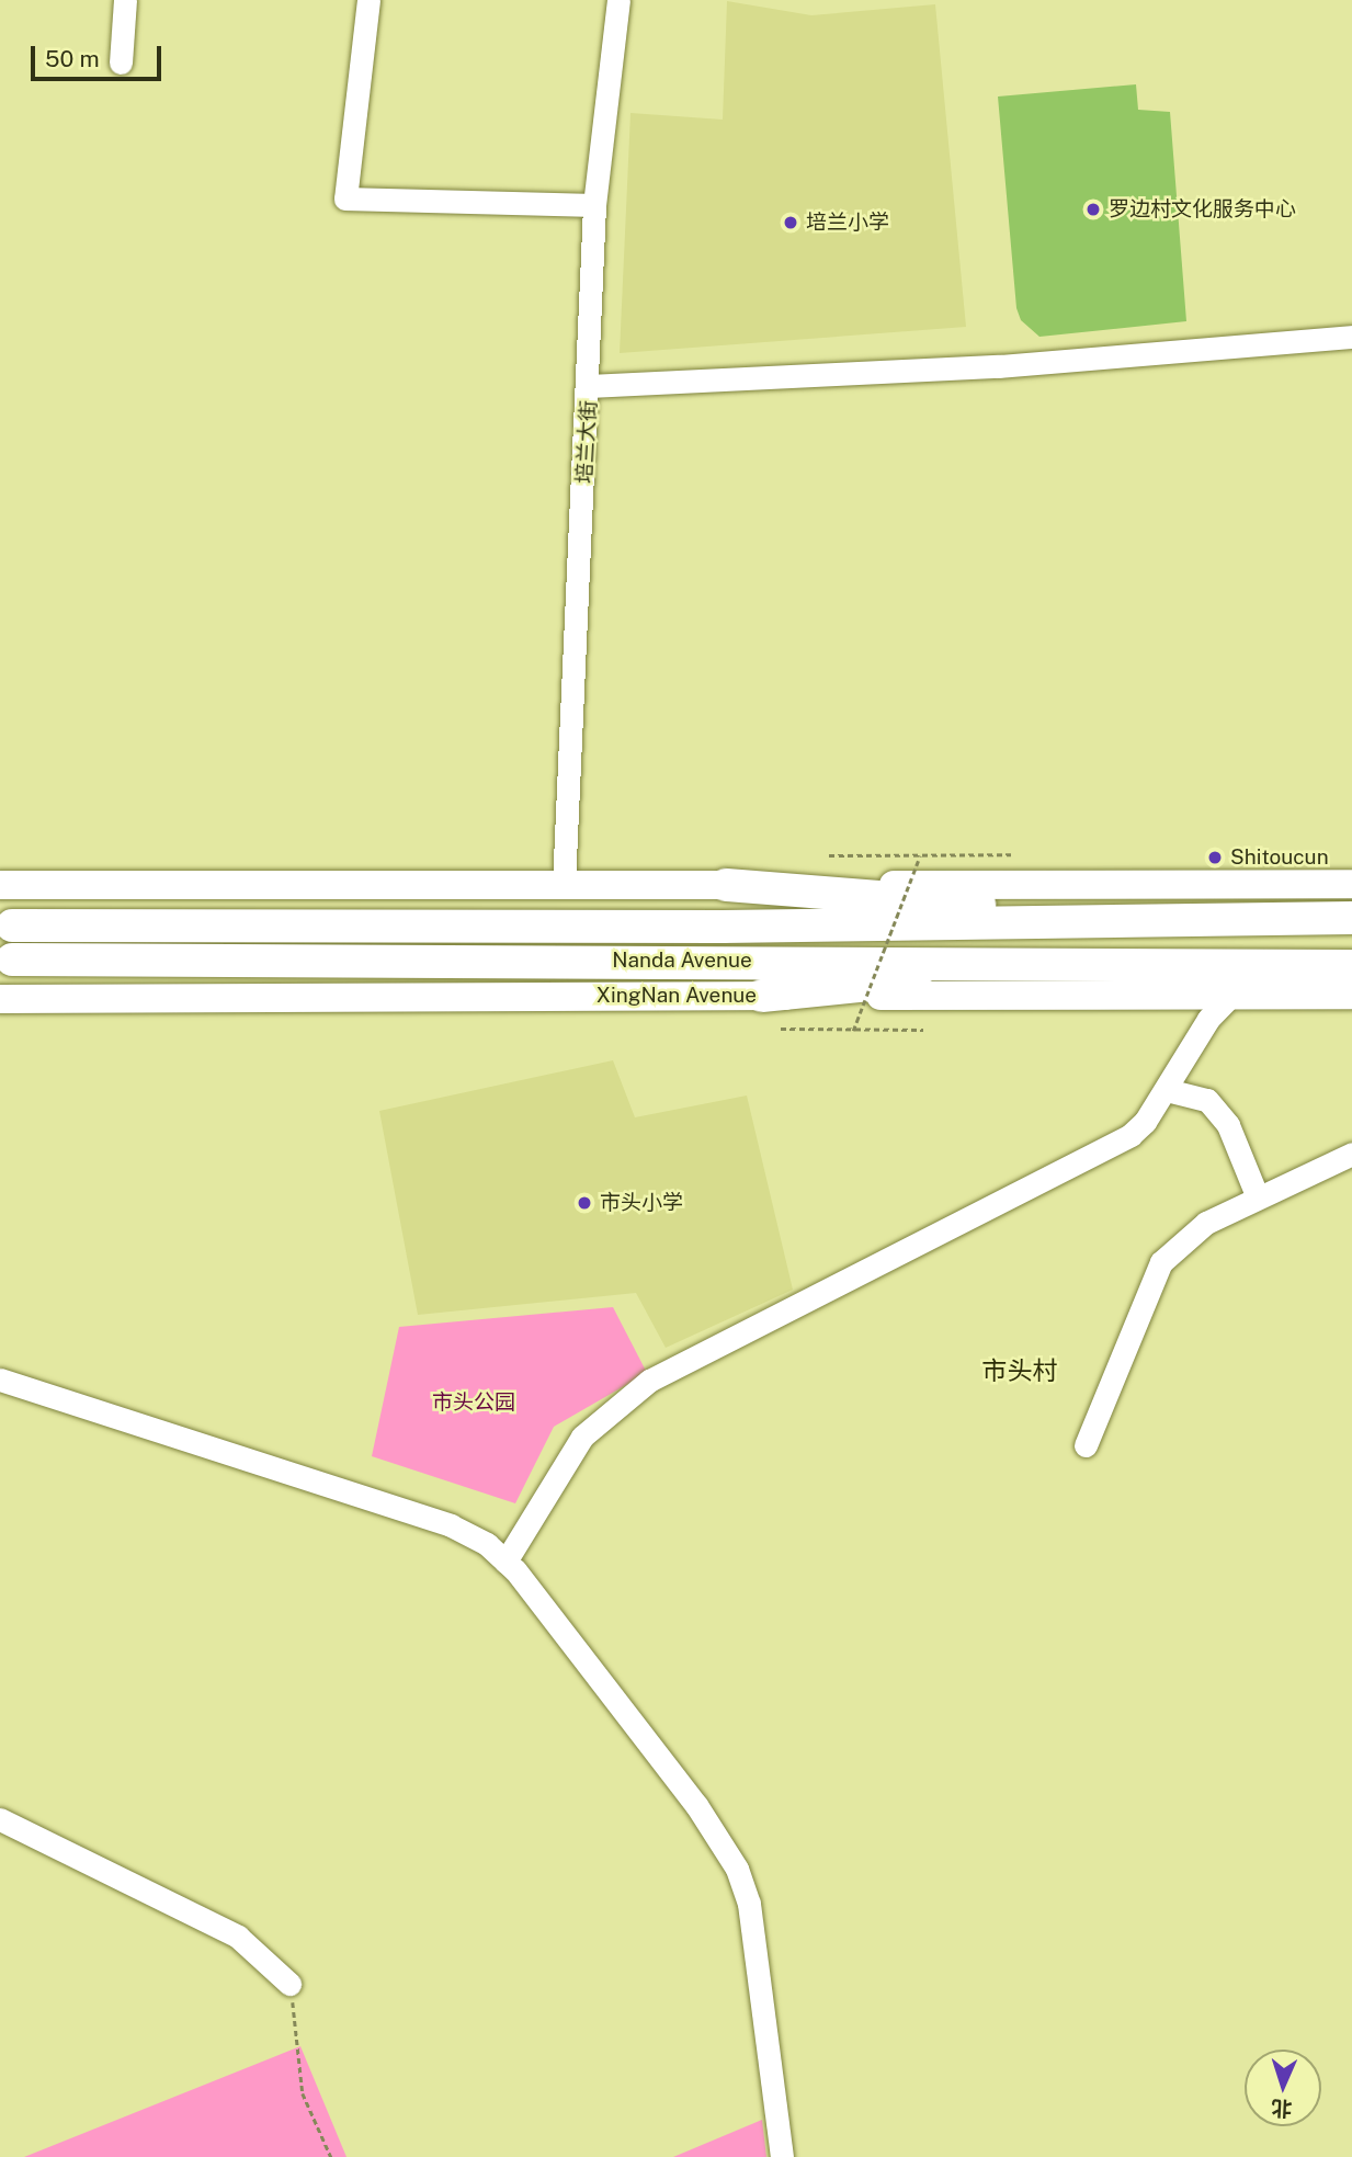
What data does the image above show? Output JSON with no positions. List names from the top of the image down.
{
  "streets": {
    "highway": ["Nanda Avenue"],
    "main road": ["XingNan Avenue"],
    "street": ["培兰大街"]
  },
  "districts": ["市头村"],
  "parks": ["市头公园"],
  "places": [
    "罗边村文化服务中心",
    "培兰小学",
    "Shitoucun",
    "市头小学"
  ],
  "scale_bar": "50 m",
  "north": "bottom"
}
